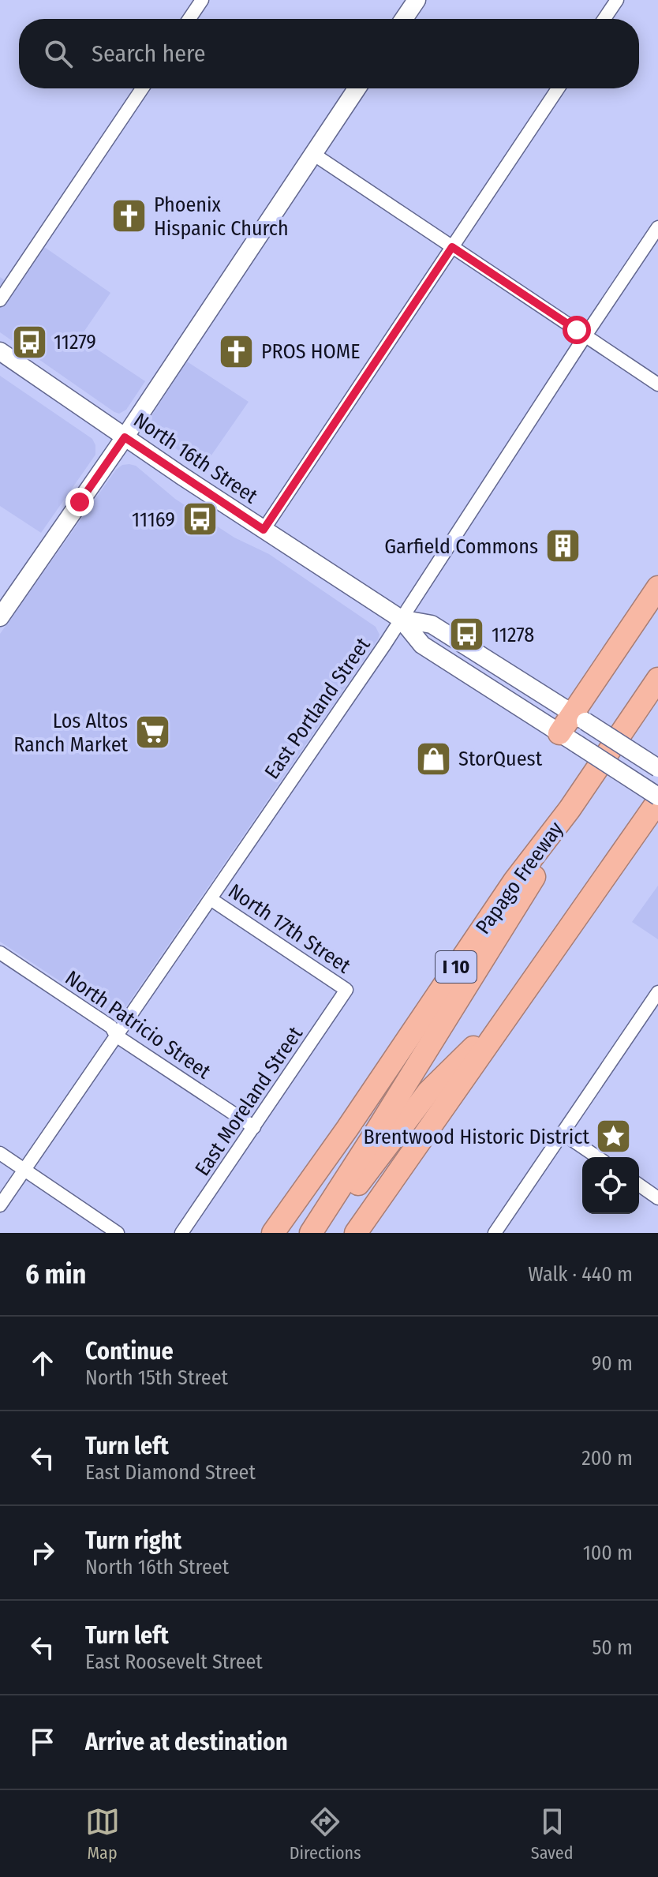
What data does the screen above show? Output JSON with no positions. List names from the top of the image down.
{
  "streets": {
    "highway": ["Papago Freeway", "I 10"],
    "main road": ["North 16th Street"],
    "street": [
      "East Portland Street",
      "North 17th Street",
      "North Patricio Street",
      "East Moreland Street"
    ]
  },
  "crossings": [
    ["North 16th Street", "East Portland Street"],
    ["East Portland Street", "North 17th Street"],
    ["East Portland Street", "North Patricio Street"],
    ["North 17th Street", "East Moreland Street"],
    ["North Patricio Street", "East Moreland Street"]
  ],
  "places": {
    "church": ["Phoenix Hispanic Church", "PROS HOME"],
    "bus stop": ["11279", "11169", "11278"],
    "building": ["Garfield Commons"],
    "supermarket": ["Los Altos Ranch Market"],
    "shop": ["StorQuest"],
    "place": ["Brentwood Historic District"]
  },
  "page": {
    "search": "Search here",
    "heading": ["6 min", "Walk · 440 m"],
    "list": [
      ["Continue", "North 15th Street", "90 m"],
      ["Turn left", "East Diamond Street", "200 m"],
      ["Turn right", "North 16th Street", "100 m"],
      ["Turn left", "East Roosevelt Street", "50 m"],
      "Arrive at destination"
    ],
    "nav": ["Map", "Directions", "Saved"]
  }
}
